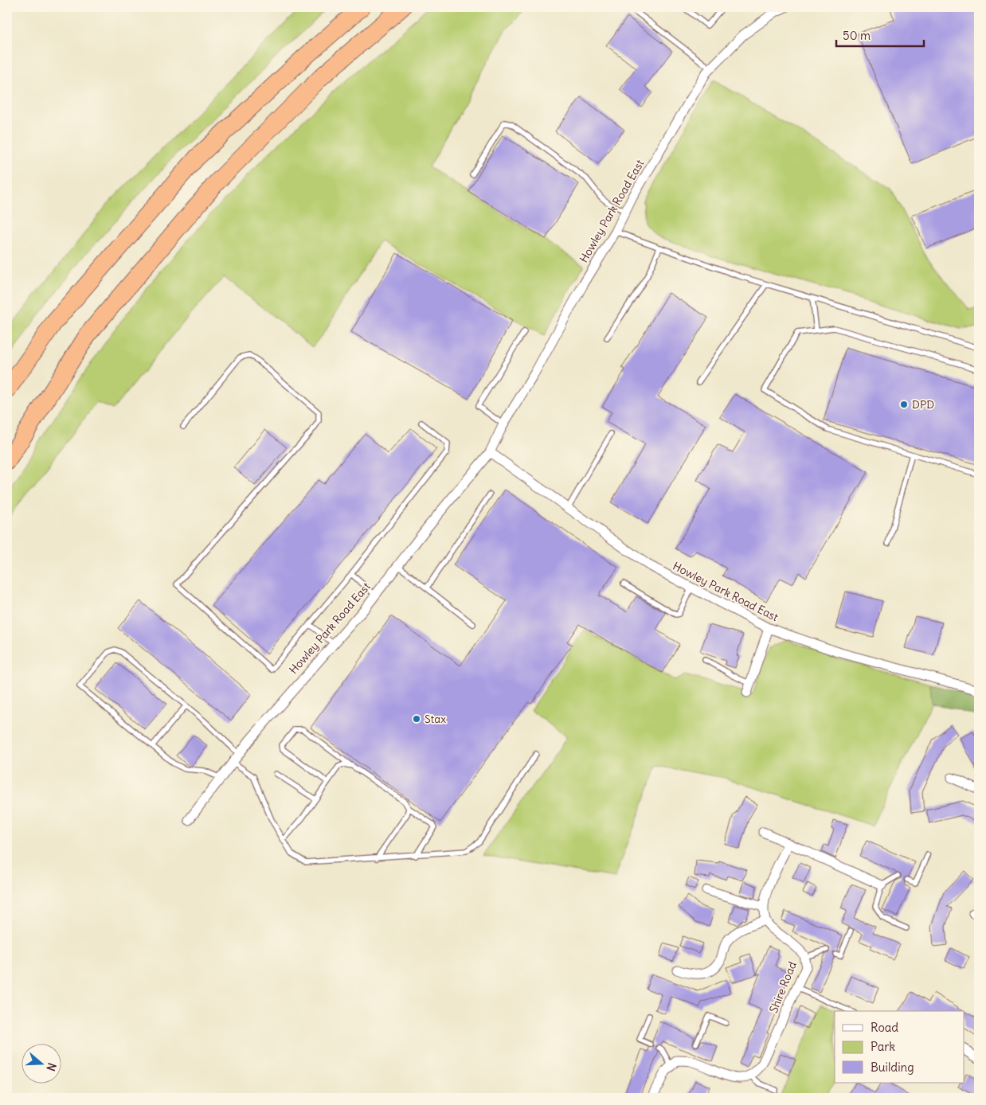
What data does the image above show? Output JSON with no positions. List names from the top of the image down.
{
  "streets": {
    "street": ["Howley Park Road East", "Shire Road"]
  },
  "places": ["DPD", "Stax"],
  "legend": ["Road", "Park", "Building"],
  "scale_bar": "50 m",
  "north": "right"
}
